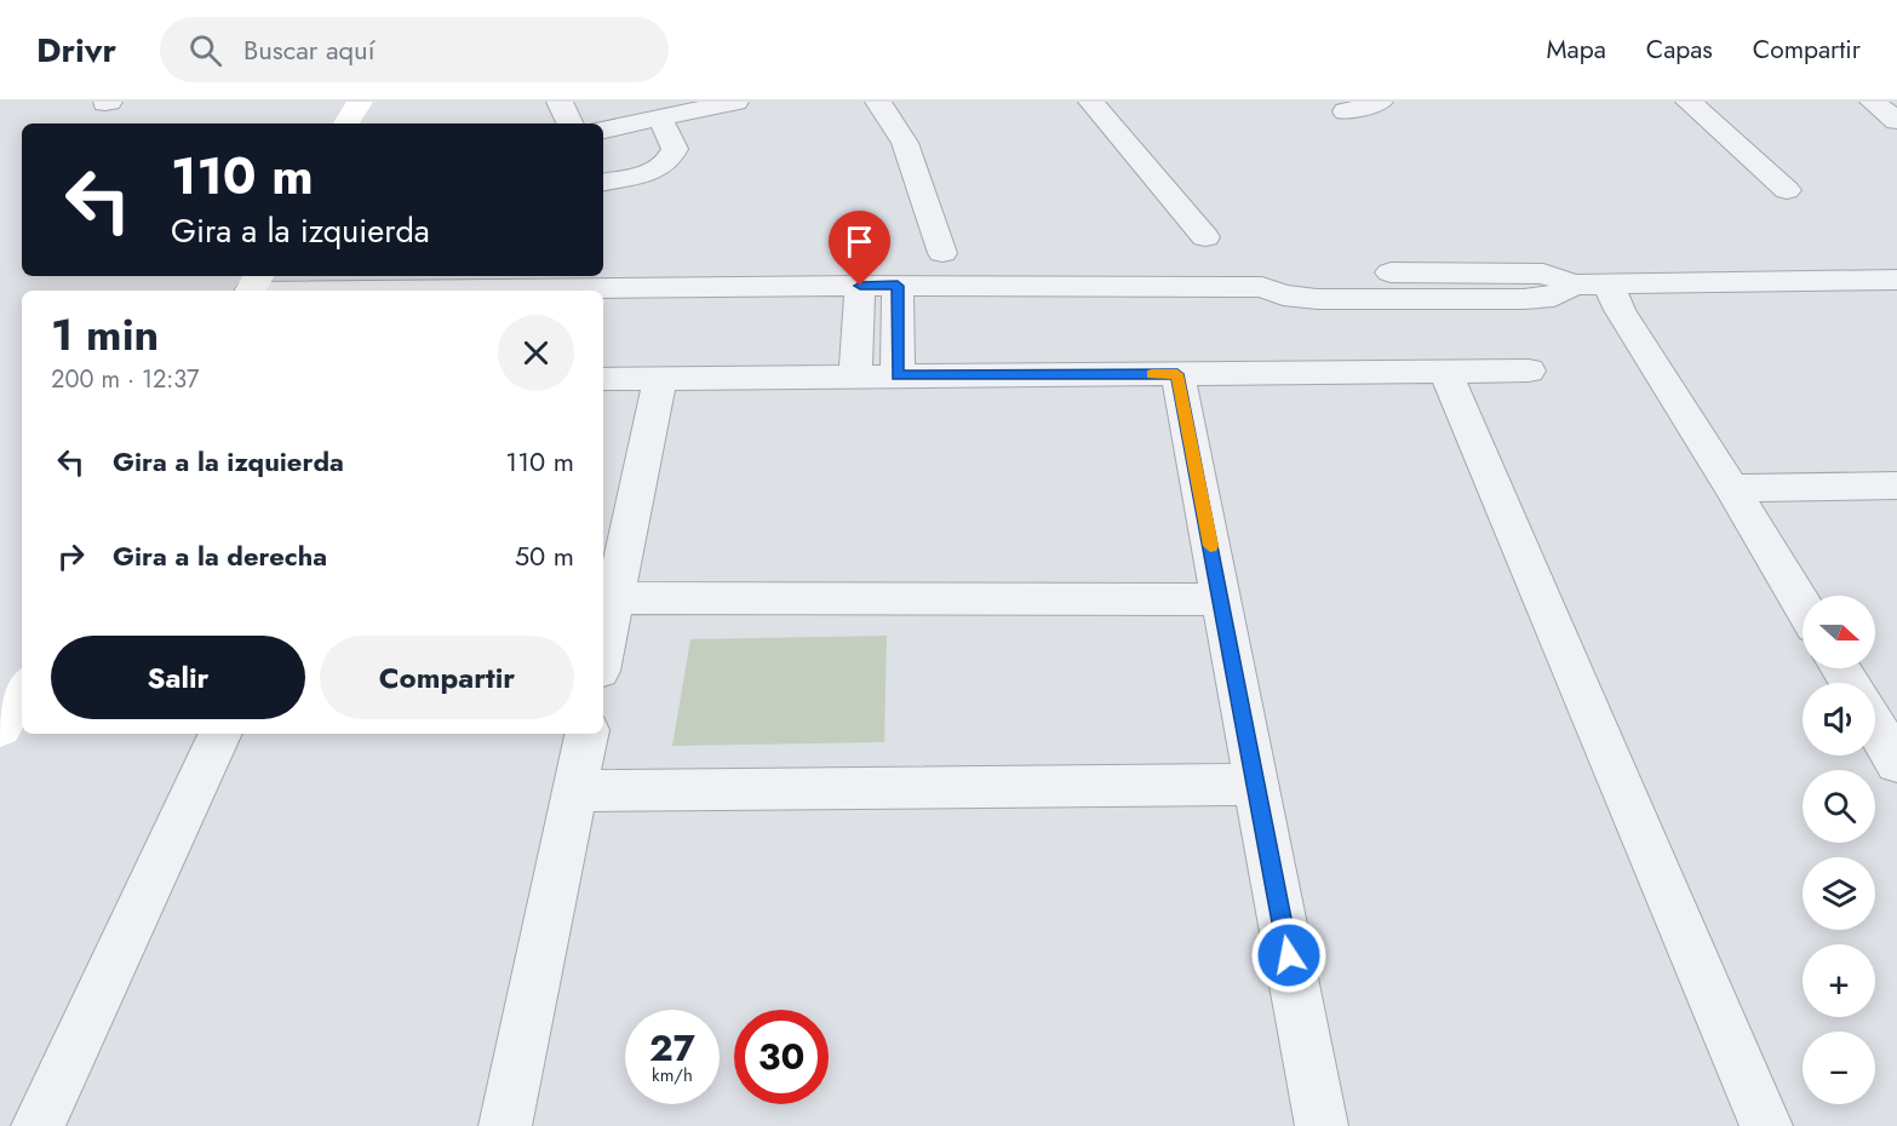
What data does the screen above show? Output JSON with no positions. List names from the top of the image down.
{
  "north": "right",
  "page": {
    "header": "Drivr",
    "search": "Buscar aquí",
    "nav": ["Mapa", "Capas", "Compartir"],
    "turn": ["110 m", "Gira a la izquierda"],
    "heading": ["1 min", "200 m · 12:37"],
    "list": [
      {
        "name": "Gira a la izquierda",
        "value": "110 m"
      },
      {
        "name": "Gira a la derecha",
        "value": "50 m"
      }
    ],
    "map_buttons": ["+", "−"],
    "buttons": ["Salir", "Compartir"],
    "speed": "27 km/h",
    "limit": "30"
  }
}
